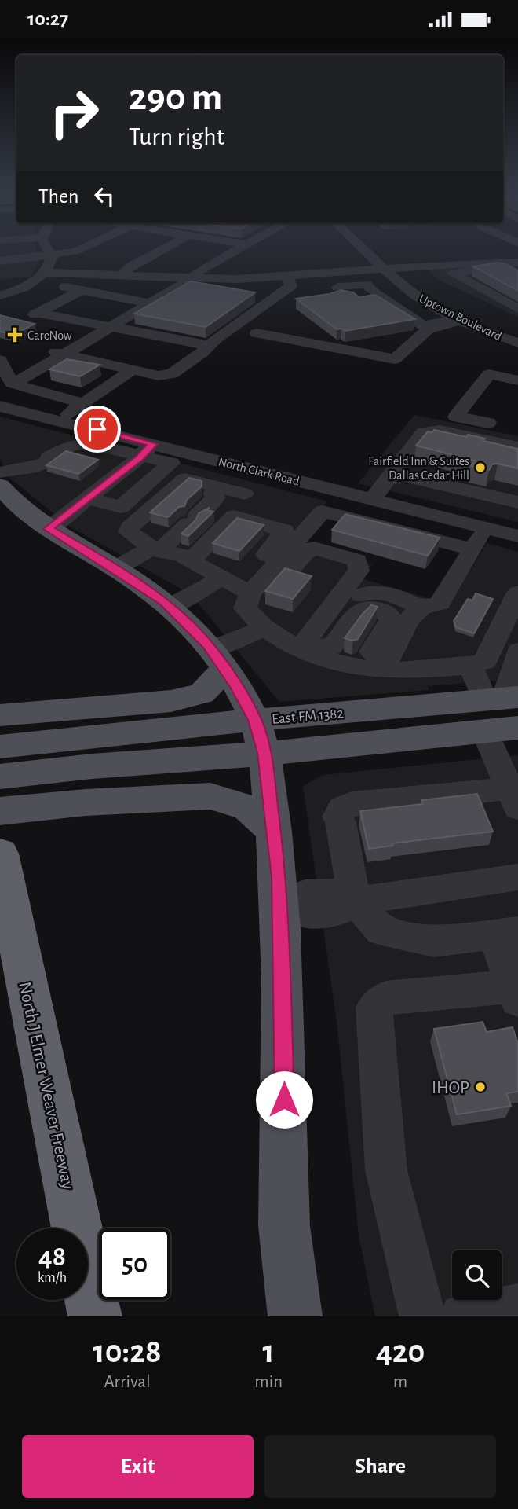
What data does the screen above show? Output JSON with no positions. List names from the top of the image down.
{
  "streets": {
    "highway": ["North J Elmer Weaver Freeway"],
    "main road": ["East FM 1382"],
    "street": ["Uptown Boulevard", "North Clark Road"]
  },
  "places": {
    "health": ["CareNow"],
    "other": ["Fairfield Inn & Suites Dallas Cedar Hill", "IHOP"]
  },
  "page": {
    "status": "10:27",
    "turn": ["290 m", "Turn right"],
    "then": "Then",
    "speed": "48 km/h",
    "limit": "50",
    "eta": [
      "10:28",
      "Arrival",
      "1",
      "min",
      "420",
      "m"
    ],
    "buttons": ["Exit", "Share"]
  }
}
